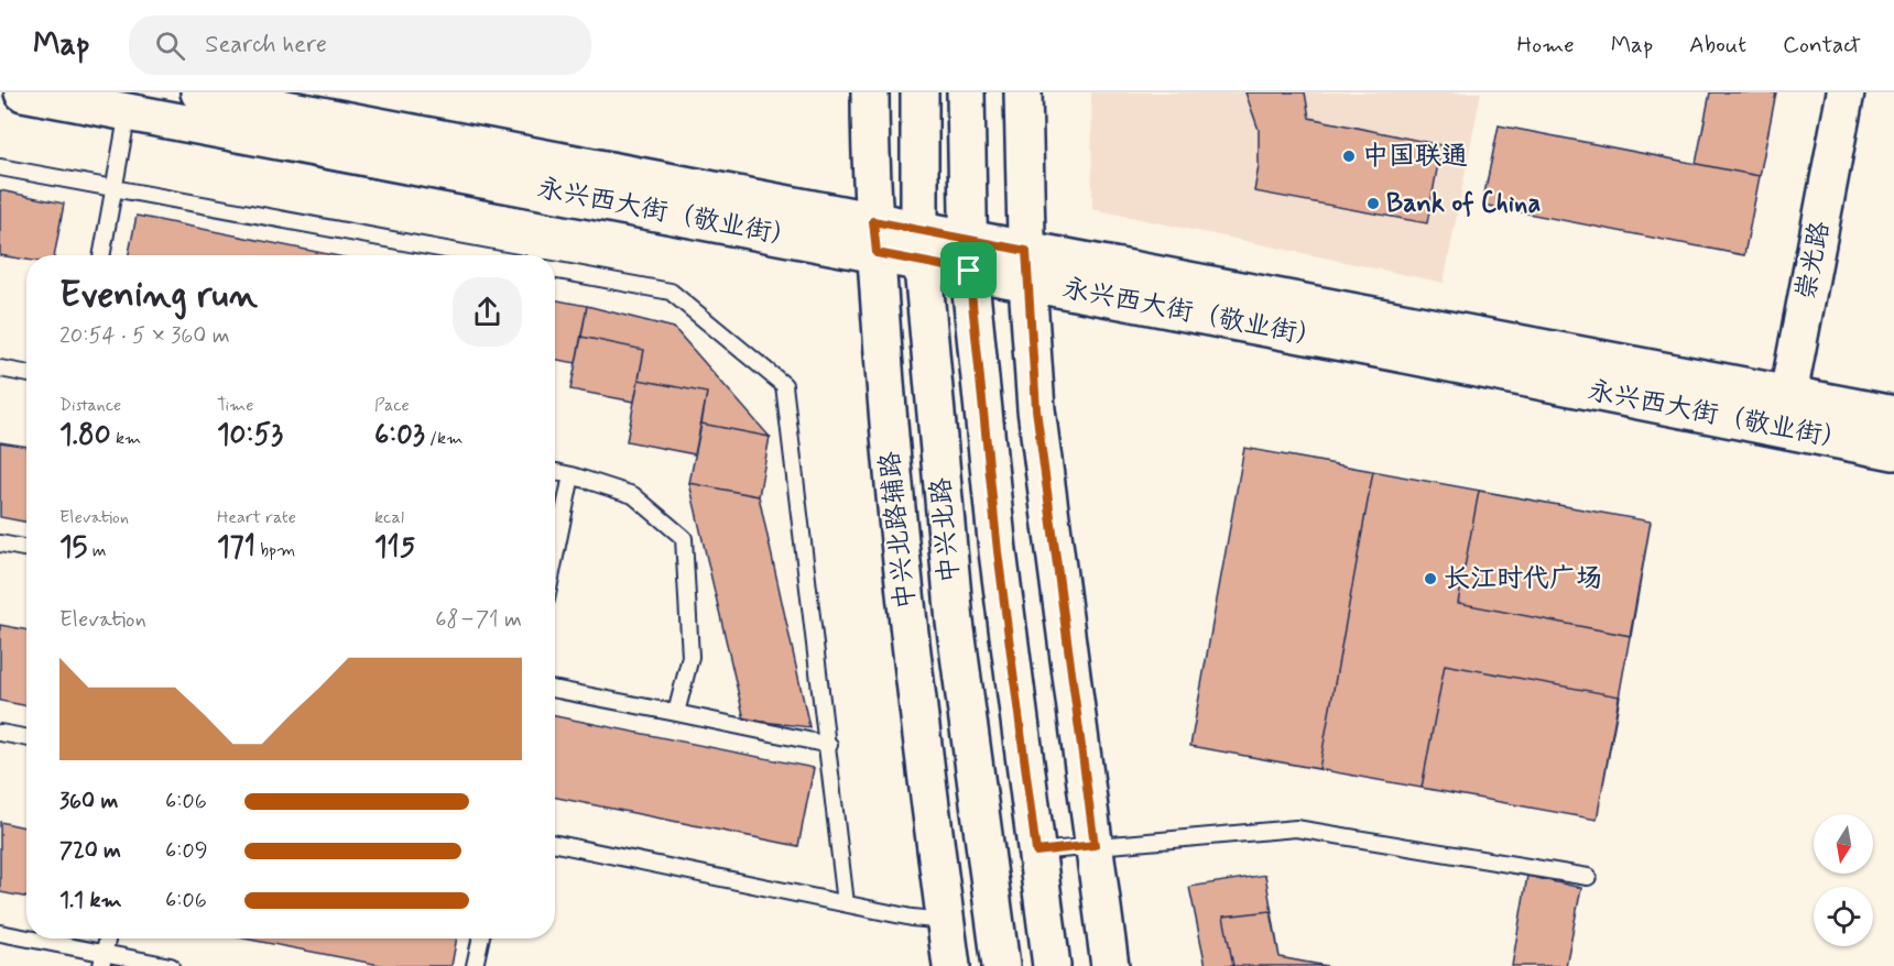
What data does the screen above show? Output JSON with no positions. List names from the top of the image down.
{
  "streets": {
    "main road": [
      "永兴西大街（敬业街）",
      "崇光路",
      "中兴北路辅路",
      "中兴北路"
    ]
  },
  "crossings": [
    ["永兴西大街（敬业街）", "崇光路"],
    ["永兴西大街（敬业街）", "中兴北路辅路"],
    ["永兴西大街（敬业街）", "中兴北路"]
  ],
  "places": ["中国联通", "Bank of China", "长江时代广场"],
  "north": "bottom",
  "page": {
    "header": "Map",
    "search": "Search here",
    "nav": [
      "Home",
      "Map",
      "About",
      "Contact"
    ],
    "heading": ["Evening run", "20:54 · 5 × 360 m"],
    "stats": [
      ["Distance", "1.80 km"],
      ["Time", "10:53"],
      ["Pace", "6:03 /km"],
      ["Elevation", "15 m"],
      ["Heart rate", "171 bpm"],
      ["kcal", "115"]
    ],
    "chart": ["Elevation", "68–71 m"],
    "list": [
      {
        "name": "360 m",
        "note": "6:06"
      },
      {
        "name": "720 m",
        "note": "6:09"
      },
      {
        "name": "1.1 km",
        "note": "6:06"
      }
    ]
  }
}
